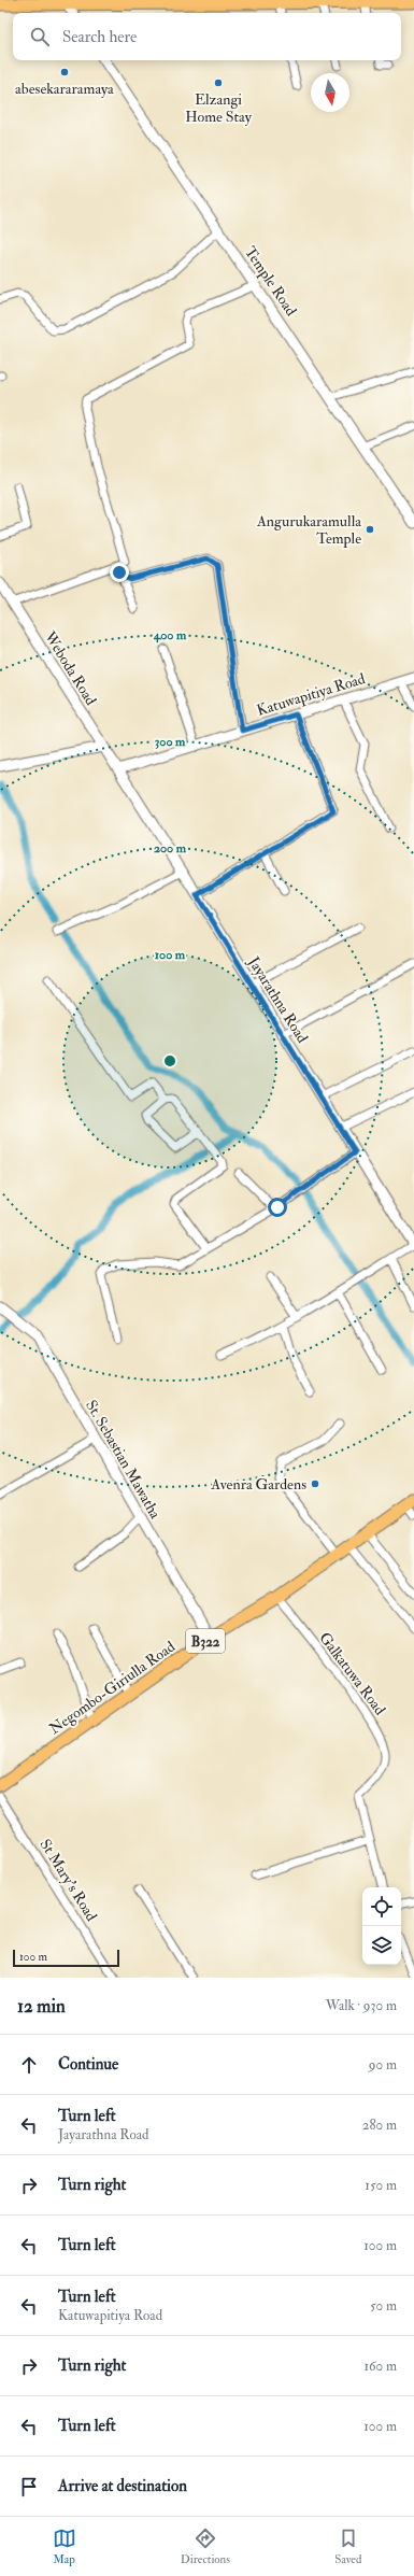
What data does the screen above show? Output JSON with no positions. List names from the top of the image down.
{
  "streets": {
    "main road": ["B322", "Negombo-Giriulla Road"],
    "street": [
      "Temple Road",
      "Weboda Road",
      "Katuwapitiya Road",
      "Jayarathna Road",
      "St. Sebastian Mawatha",
      "Galkatuwa Road",
      "St Mary's Road"
    ]
  },
  "crossings": [
    ["Weboda Road", "Katuwapitiya Road"],
    ["Weboda Road", "Jayarathna Road"],
    ["Katuwapitiya Road", "Jayarathna Road"],
    ["St. Sebastian Mawatha", "Negombo-Giriulla Road"],
    ["Galkatuwa Road", "Negombo-Giriulla Road"]
  ],
  "places": [
    "abesekararamaya",
    "Elzangi Home Stay",
    "Angurukaramulla Temple",
    "Avenra Gardens"
  ],
  "scale_bar": "100 m",
  "north": "bottom",
  "page": {
    "search": "Search here",
    "scale": "100 m",
    "heading": ["12 min", "Walk · 930 m"],
    "list": [
      ["Continue", "90 m"],
      ["Turn left", "Jayarathna Road", "280 m"],
      ["Turn right", "150 m"],
      ["Turn left", "100 m"],
      ["Turn left", "Katuwapitiya Road", "50 m"],
      ["Turn right", "160 m"],
      ["Turn left", "100 m"],
      "Arrive at destination"
    ],
    "nav": ["Map", "Directions", "Saved"]
  },
  "rings": [
    "400 m",
    "300 m",
    "200 m",
    "100 m"
  ]
}
